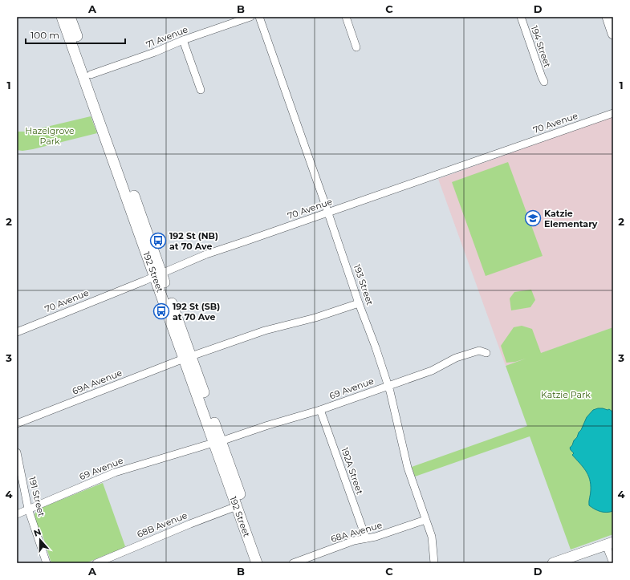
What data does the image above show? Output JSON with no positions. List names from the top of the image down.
{
  "streets": {
    "main road": ["192 Street"],
    "street": [
      "71 Avenue",
      "194 Street",
      "70 Avenue",
      "193 Street",
      "69A Avenue",
      "69 Avenue",
      "192A Street",
      "191 Street",
      "68B Avenue",
      "68A Avenue"
    ]
  },
  "crossings": [
    ["71 Avenue", "192 Street"],
    ["70 Avenue", "192 Street"],
    ["70 Avenue", "193 Street"],
    ["192 Street", "69A Avenue"],
    ["192 Street", "69 Avenue"],
    ["192 Street", "68B Avenue"],
    ["193 Street", "69A Avenue"],
    ["193 Street", "69 Avenue"],
    ["193 Street", "68A Avenue"],
    ["69 Avenue", "192A Street"],
    ["69 Avenue", "191 Street"],
    ["192A Street", "68A Avenue"]
  ],
  "parks": ["Hazelgrove Park", "Katzie Park"],
  "places": {
    "school or university": ["Katzie Elementary"],
    "bus stop": ["192 St (NB) at 70 Ave", "192 St (SB) at 70 Ave"]
  },
  "scale_bar": "100 m",
  "north": "top",
  "grid": {
    "columns": [
      "A",
      "B",
      "C",
      "D"
    ],
    "rows": [
      "1",
      "2",
      "3",
      "4"
    ]
  }
}
